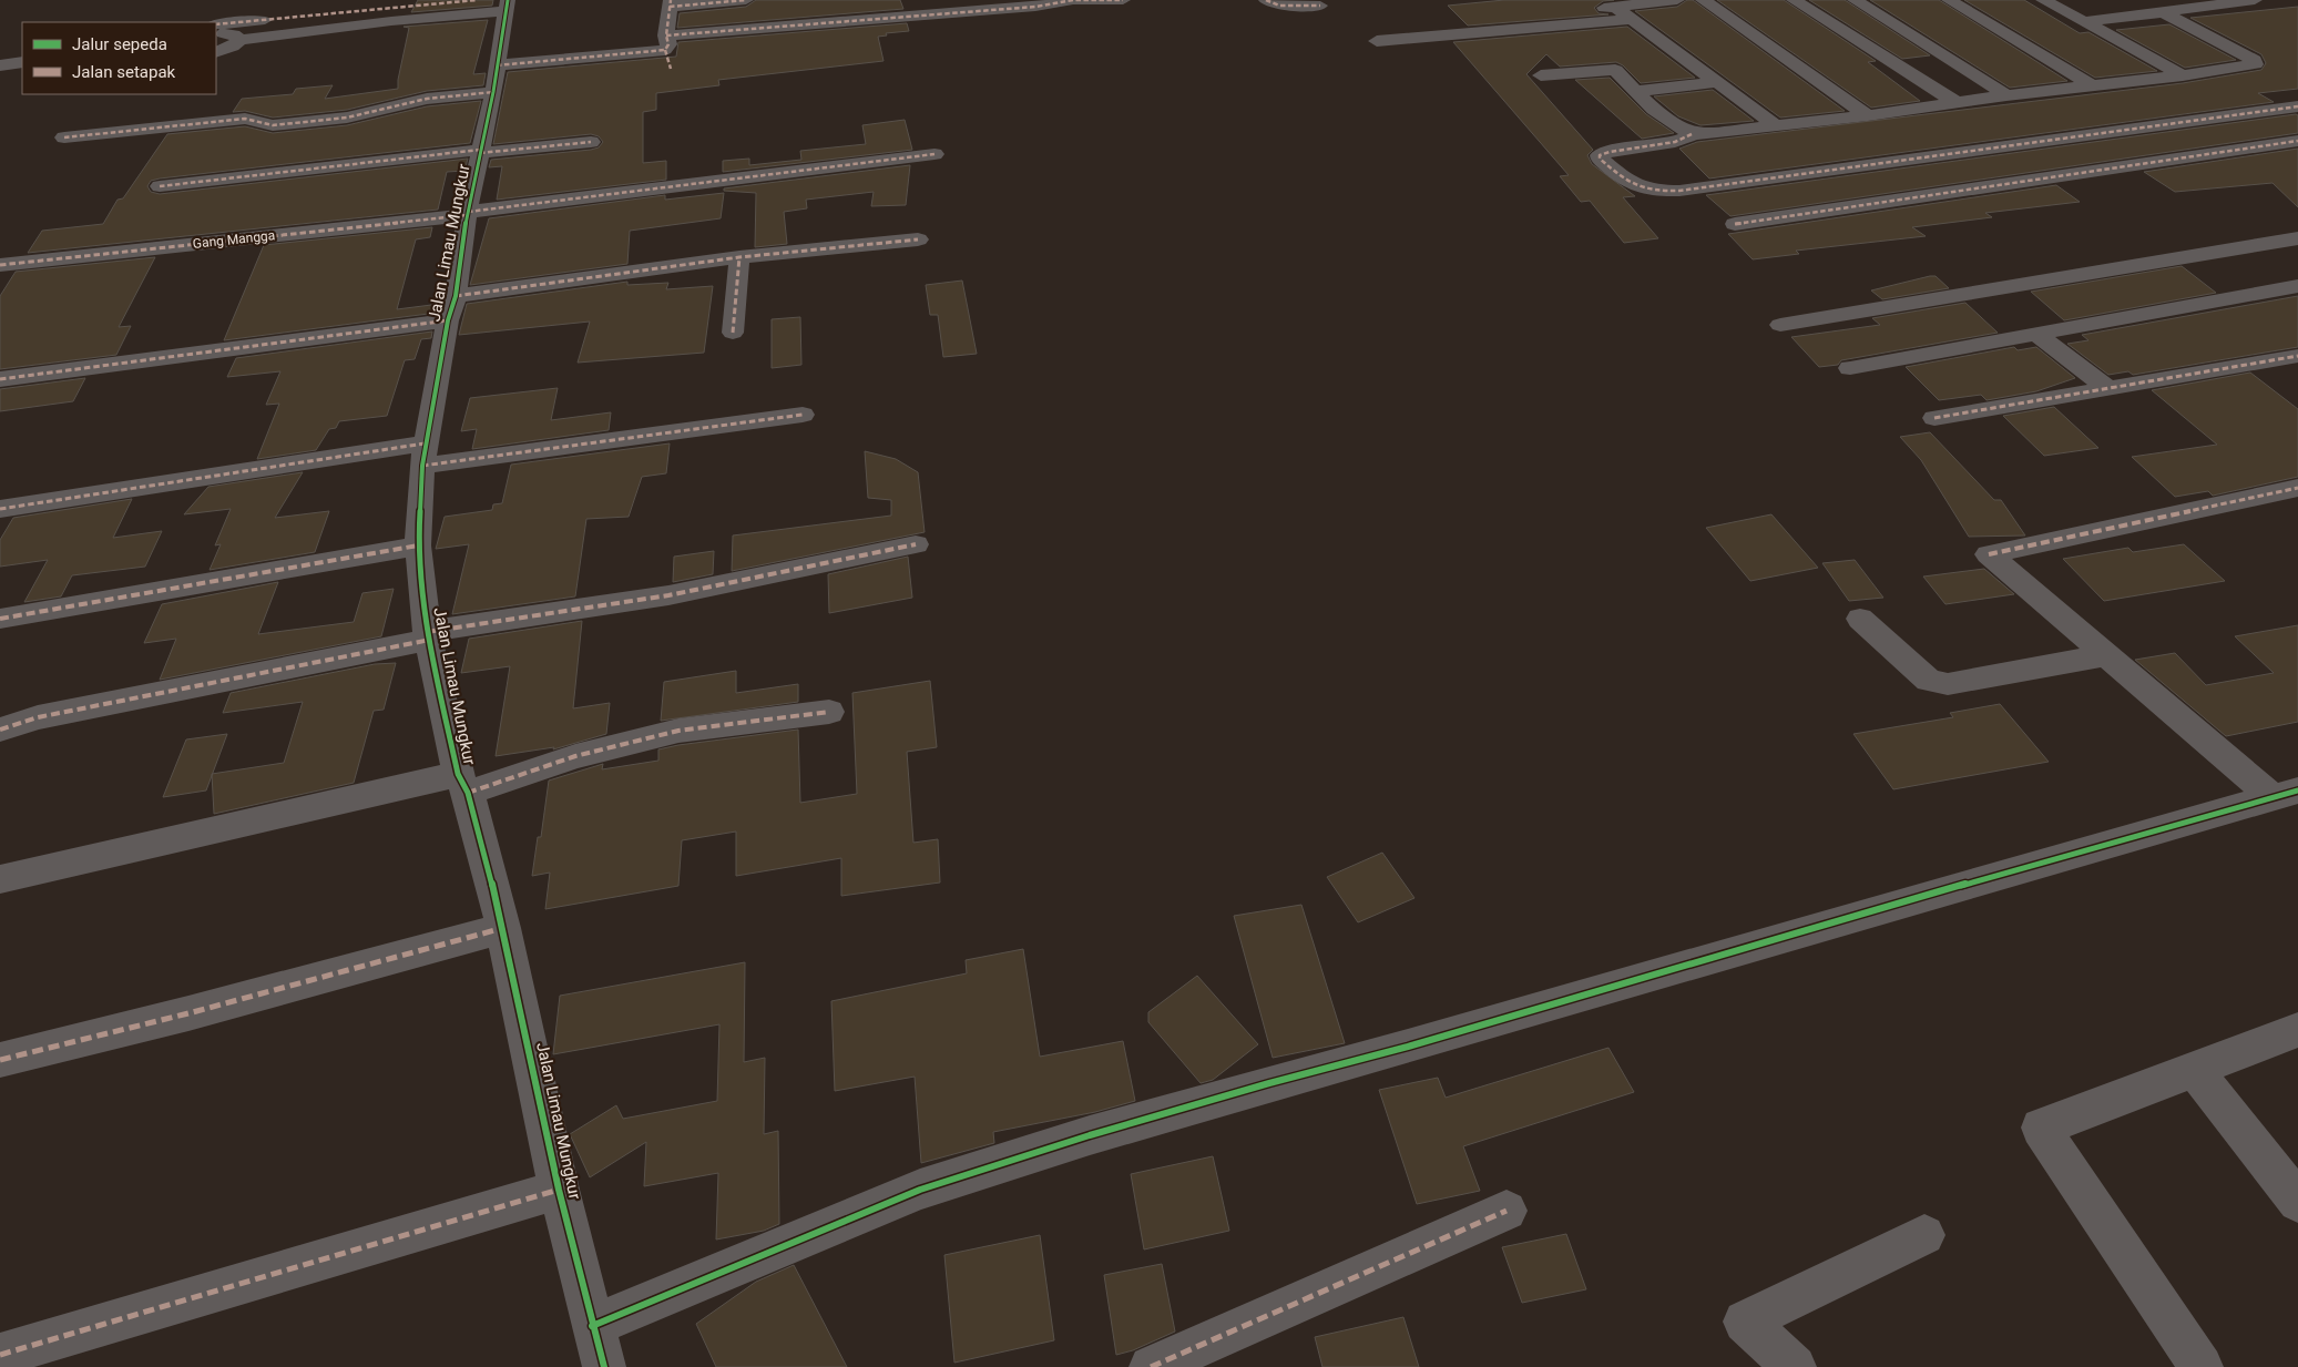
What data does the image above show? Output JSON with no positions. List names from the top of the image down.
{
  "streets": {
    "street": ["Gang Mangga", "Jalan Limau Mungkur"]
  },
  "crossings": [
    ["Gang Mangga", "Jalan Limau Mungkur"]
  ],
  "legend": ["Jalur sepeda", "Jalan setapak"]
}
